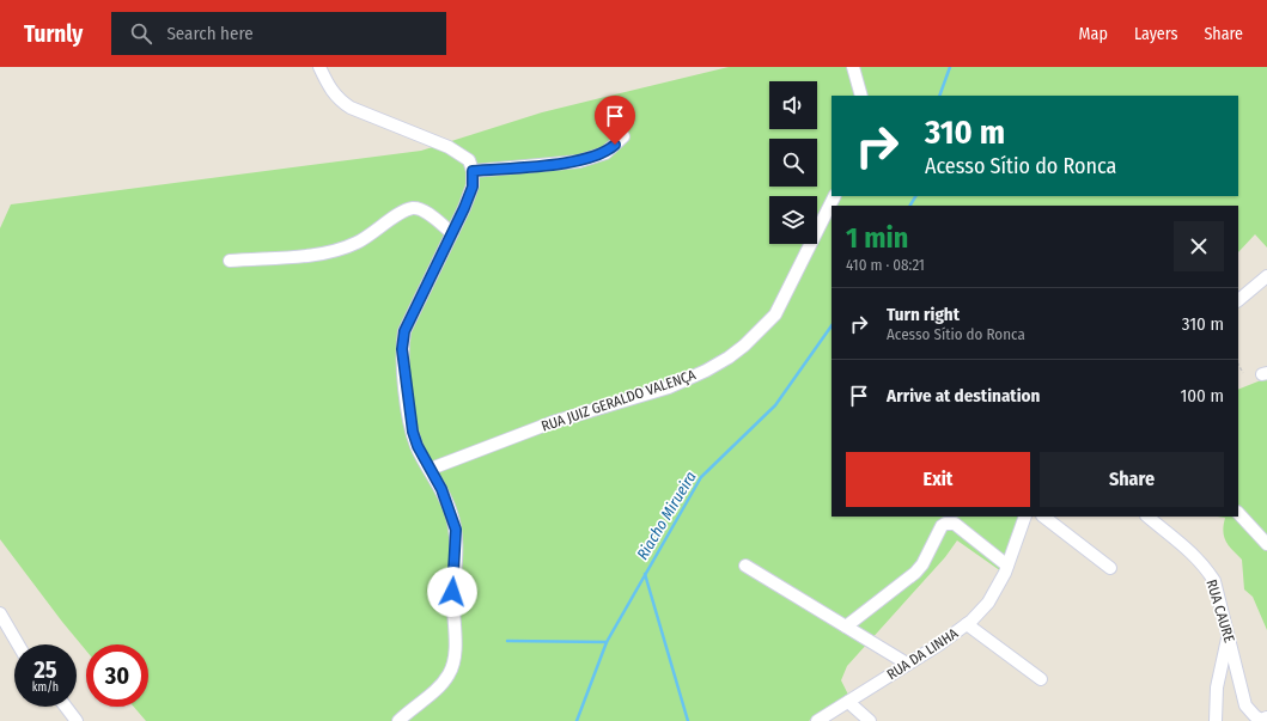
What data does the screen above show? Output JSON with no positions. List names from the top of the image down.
{
  "streets": {
    "street": ["RUA JUIZ GERALDO VALENÇA", "RUA CAURE", "RUA DA LINHA"]
  },
  "water": ["Riacho Mirueira"],
  "page": {
    "header": "Turnly",
    "search": "Search here",
    "nav": ["Map", "Layers", "Share"],
    "turn": ["310 m", "Acesso Sítio do Ronca"],
    "heading": ["1 min", "410 m · 08:21"],
    "list": [
      {
        "name": "Turn right",
        "note": "Acesso Sítio do Ronca",
        "value": "310 m"
      },
      {
        "name": "Arrive at destination",
        "value": "100 m"
      }
    ],
    "buttons": ["Exit", "Share"],
    "speed": "25 km/h",
    "limit": "30"
  }
}
